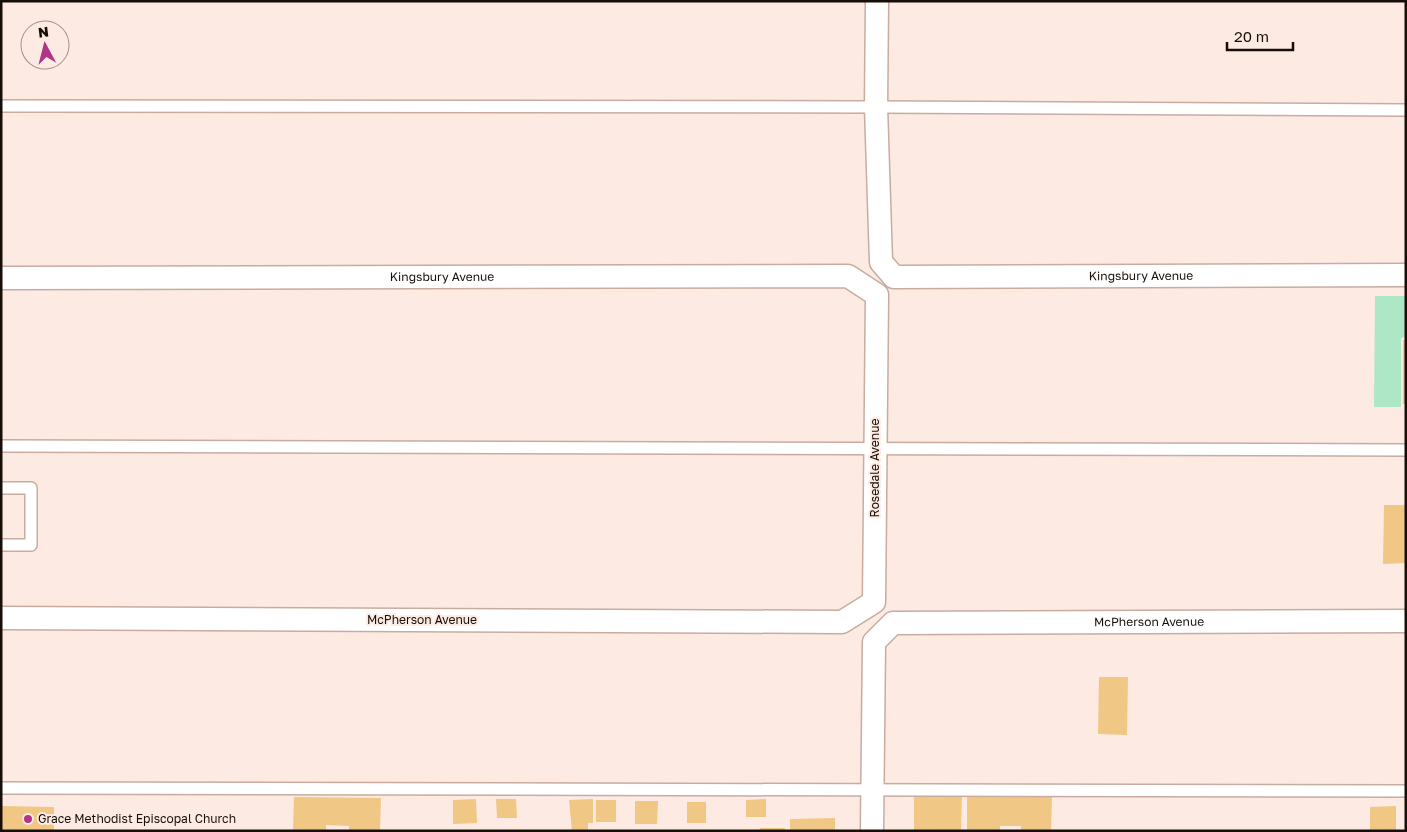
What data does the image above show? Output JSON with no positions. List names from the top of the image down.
{
  "streets": {
    "street": ["Kingsbury Avenue", "Rosedale Avenue", "McPherson Avenue"]
  },
  "crossings": [
    ["Kingsbury Avenue", "Rosedale Avenue"],
    ["Rosedale Avenue", "McPherson Avenue"]
  ],
  "places": ["Grace Methodist Episcopal Church"],
  "scale_bar": "20 m",
  "north": "top"
}
